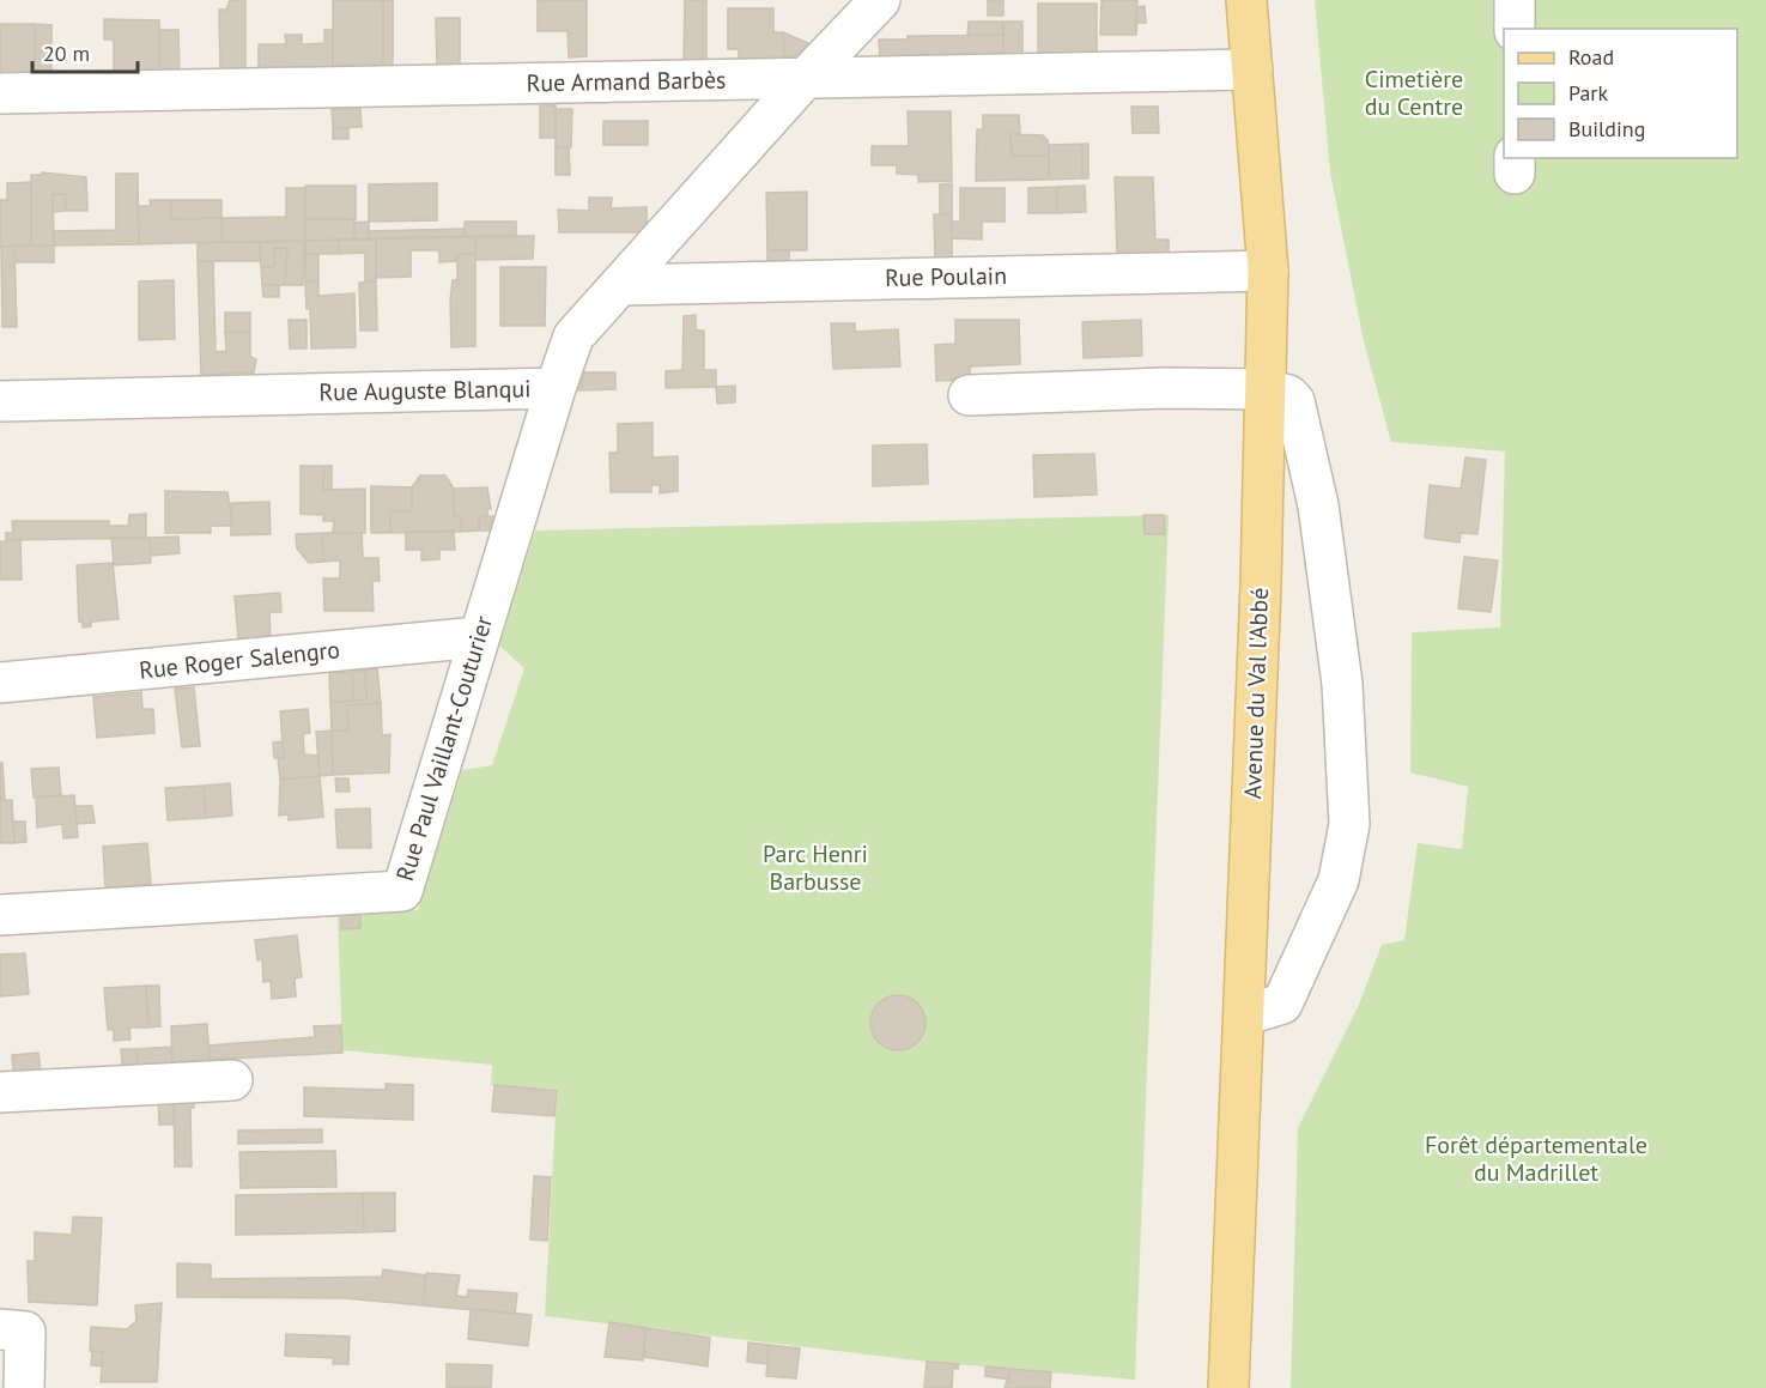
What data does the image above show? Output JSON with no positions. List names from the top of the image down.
{
  "streets": {
    "main road": ["Avenue du Val l'Abbé"],
    "street": [
      "Rue Armand Barbès",
      "Rue Poulain",
      "Rue Auguste Blanqui",
      "Rue Roger Salengro",
      "Rue Paul Vaillant-Couturier"
    ]
  },
  "crossings": [
    ["Rue Armand Barbès", "Rue Auguste Blanqui"],
    ["Rue Armand Barbès", "Avenue du Val l'Abbé"],
    ["Rue Poulain", "Rue Auguste Blanqui"],
    ["Rue Poulain", "Avenue du Val l'Abbé"],
    ["Rue Auguste Blanqui", "Rue Paul Vaillant-Couturier"],
    ["Rue Roger Salengro", "Rue Paul Vaillant-Couturier"]
  ],
  "parks": ["Cimetière du Centre", "Parc Henri Barbusse", "Forêt départementale du Madrillet"],
  "legend": ["Road", "Park", "Building"],
  "scale_bar": "20 m"
}
